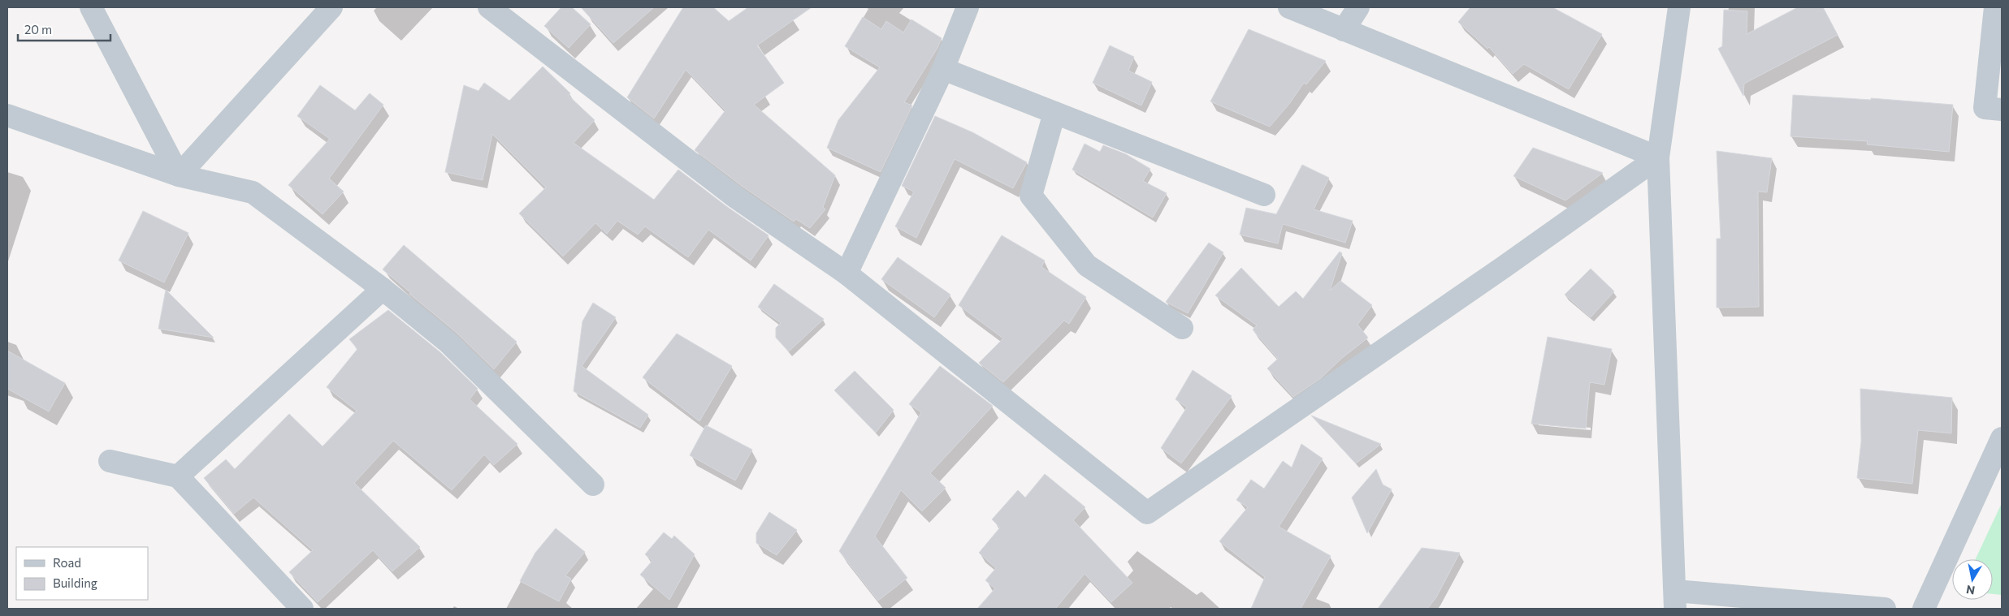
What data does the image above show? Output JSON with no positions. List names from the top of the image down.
{
  "legend": ["Road", "Building"],
  "scale_bar": "20 m",
  "north": "bottom"
}
